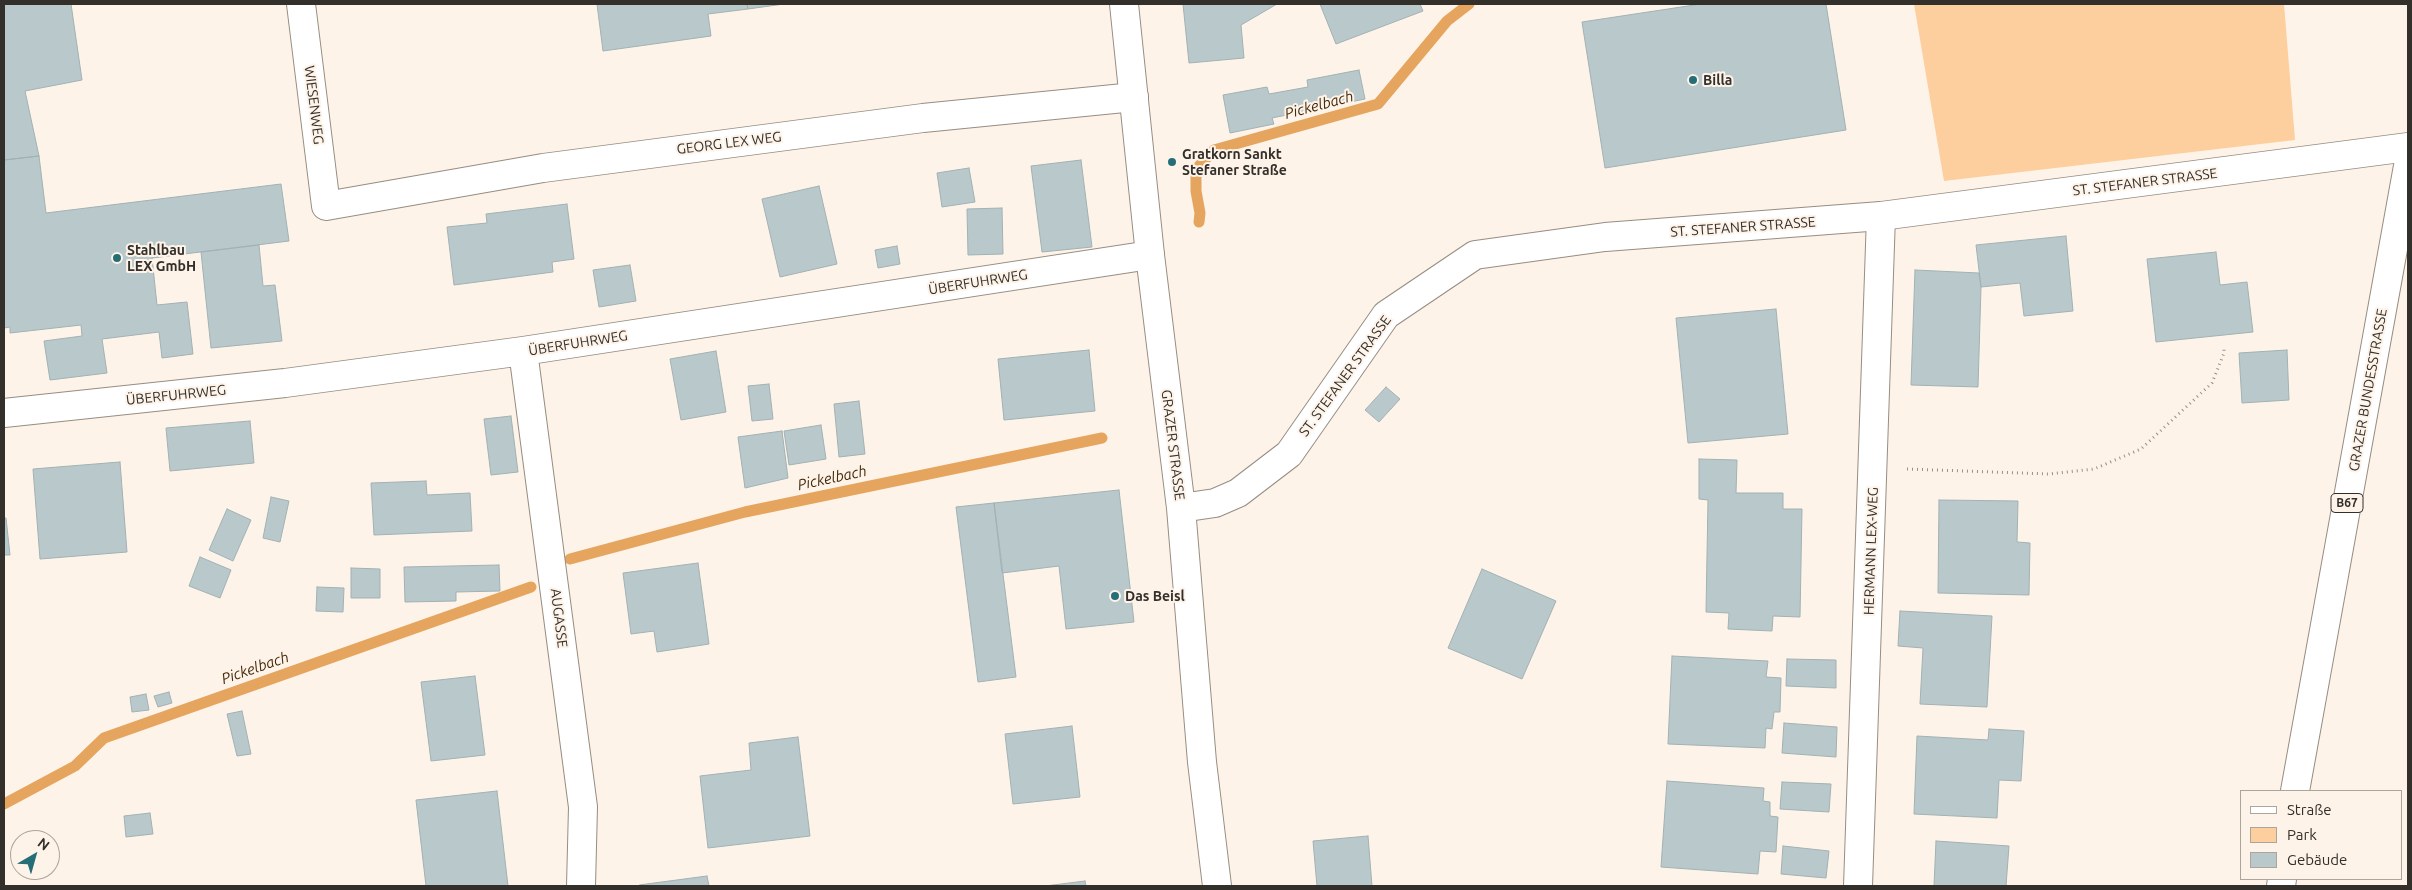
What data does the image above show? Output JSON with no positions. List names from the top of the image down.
{
  "streets": {
    "street": [
      "WIESENWEG",
      "GEORG LEX WEG",
      "ST. STEFANER STRASSE",
      "ÜBERFUHRWEG",
      "GRAZER BUNDESSTRASSE",
      "GRAZER STRASSE",
      "B67",
      "HERMANN LEX-WEG",
      "AUGASSE"
    ]
  },
  "crossings": [
    ["WIESENWEG", "GEORG LEX WEG"],
    ["GEORG LEX WEG", "GRAZER STRASSE"],
    ["ST. STEFANER STRASSE", "GRAZER STRASSE"],
    ["ST. STEFANER STRASSE", "HERMANN LEX-WEG"],
    ["ÜBERFUHRWEG", "GRAZER STRASSE"],
    ["ÜBERFUHRWEG", "AUGASSE"]
  ],
  "water": ["Pickelbach"],
  "places": [
    "Billa",
    "Gratkorn Sankt Stefaner Straße",
    "Stahlbau LEX GmbH",
    "Das Beisl"
  ],
  "legend": ["Straße", "Park", "Gebäude"],
  "north": "top right"
}
